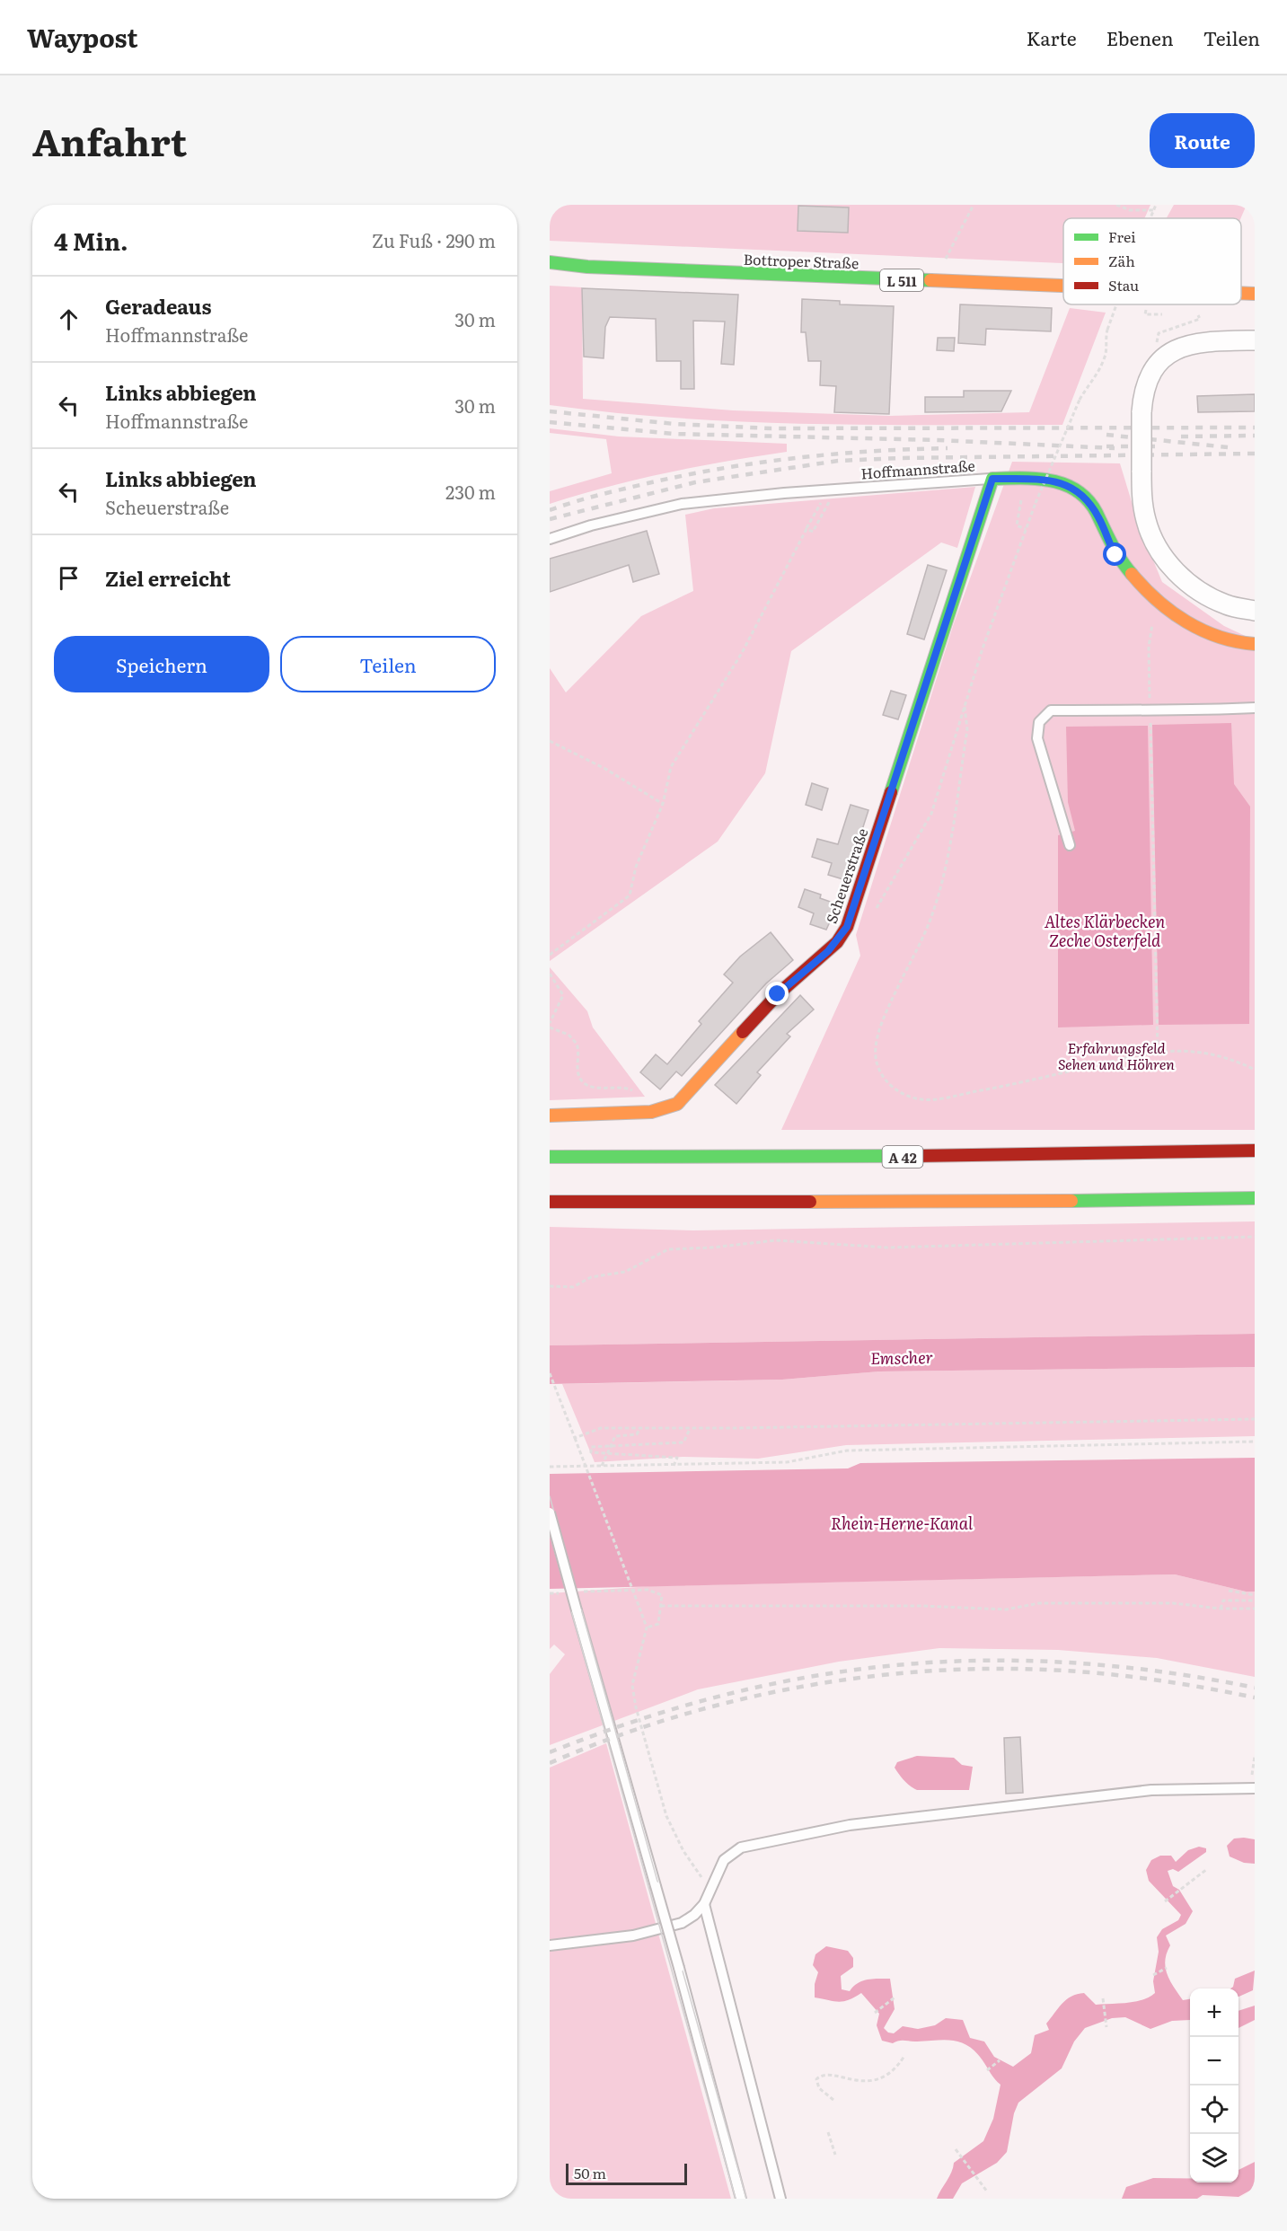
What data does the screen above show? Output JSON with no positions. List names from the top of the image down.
{
  "streets": {
    "main road": [
      "Bottroper Straße",
      "L 511",
      "Hoffmannstraße",
      "Scheuerstraße",
      "A 42"
    ]
  },
  "crossings": [
    ["Hoffmannstraße", "Scheuerstraße"]
  ],
  "water": ["Altes Klärbecken Zeche Osterfeld", "Emscher", "Rhein-Herne-Kanal"],
  "parks": ["Erfahrungsfeld Sehen und Höhren"],
  "legend": ["Frei", "Zäh", "Stau"],
  "scale_bar": "50 m",
  "page": {
    "header": "Waypost",
    "nav": ["Karte", "Ebenen", "Teilen"],
    "title": "Anfahrt",
    "buttons": [
      "Route",
      ["Speichern", "Teilen"]
    ],
    "heading": ["4 Min.", "Zu Fuß · 290 m"],
    "list": [
      ["Geradeaus", "Hoffmannstraße", "30 m"],
      ["Links abbiegen", "Hoffmannstraße", "30 m"],
      ["Links abbiegen", "Scheuerstraße", "230 m"],
      "Ziel erreicht"
    ],
    "map_buttons": ["+", "−"],
    "scale": "50 m"
  }
}
